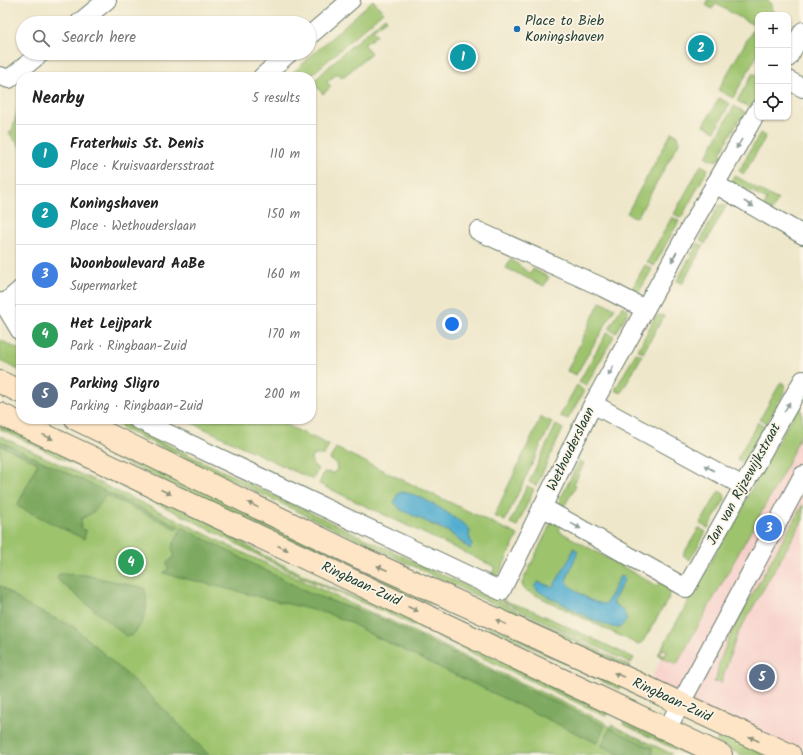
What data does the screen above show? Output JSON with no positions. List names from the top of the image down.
{
  "streets": {
    "main road": ["Ringbaan-Zuid"],
    "street": ["Wethouderslaan", "Jan van Rijzewijkstraat"]
  },
  "crossings": [
    ["Wethouderslaan", "Jan van Rijzewijkstraat"]
  ],
  "one_way": ["Wethouderslaan"],
  "places": ["Place to Bieb Koningshaven"],
  "page": {
    "map_buttons": ["+", "−"],
    "search": "Search here",
    "pins": [
      "2",
      "1",
      "3",
      "4",
      "5"
    ],
    "heading": ["Nearby", "5 results"],
    "list": [
      {
        "mark": "1",
        "name": "Fraterhuis St. Denis",
        "note": "Place · Kruisvaardersstraat",
        "value": "110 m"
      },
      {
        "mark": "2",
        "name": "Koningshaven",
        "note": "Place · Wethouderslaan",
        "value": "150 m"
      },
      {
        "mark": "3",
        "name": "Woonboulevard AaBe",
        "note": "Supermarket",
        "value": "160 m"
      },
      {
        "mark": "4",
        "name": "Het Leijpark",
        "note": "Park · Ringbaan-Zuid",
        "value": "170 m"
      },
      {
        "mark": "5",
        "name": "Parking Sligro",
        "note": "Parking · Ringbaan-Zuid",
        "value": "200 m"
      }
    ]
  }
}
